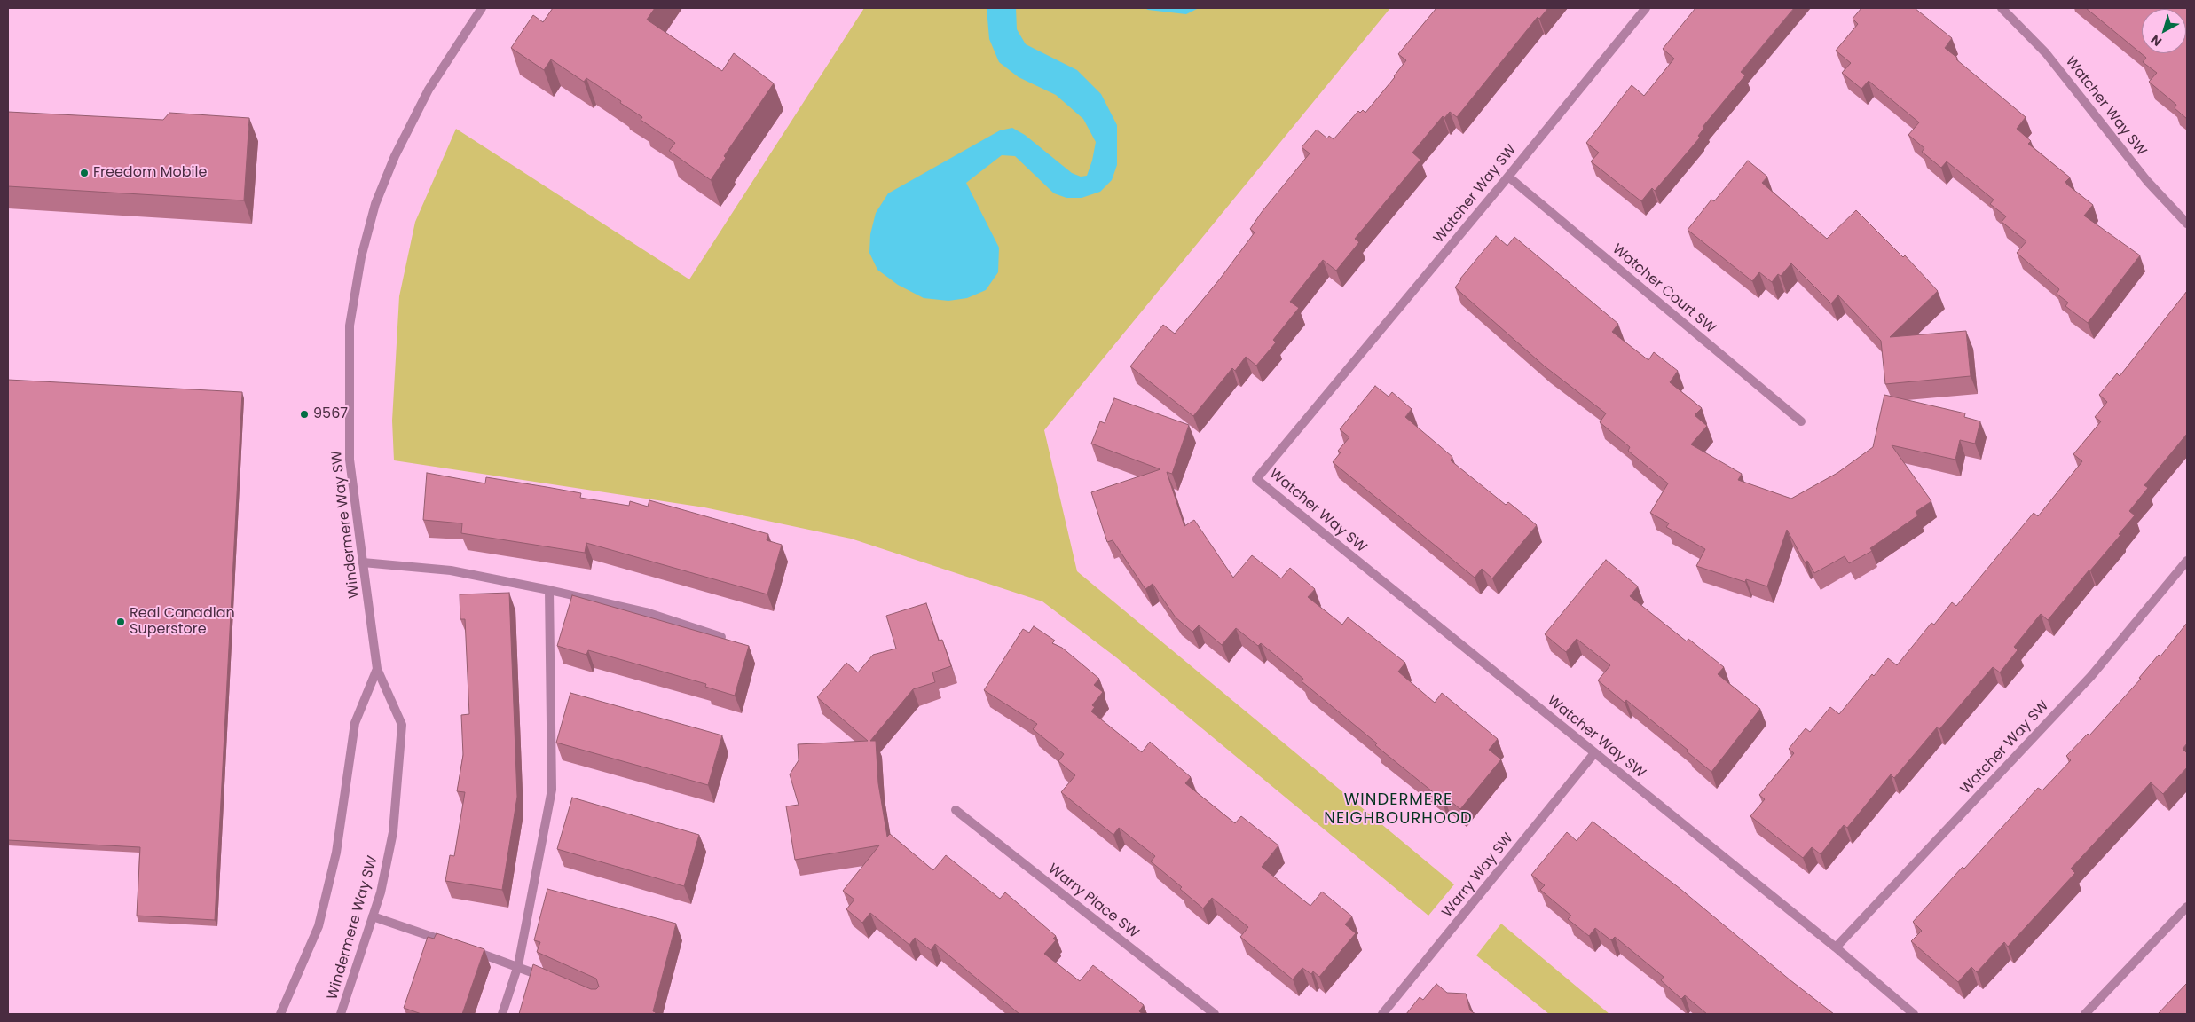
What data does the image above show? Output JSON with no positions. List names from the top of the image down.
{
  "streets": {
    "street": [
      "Watcher Way SW",
      "Watcher Court SW",
      "Windermere Way SW",
      "Warry Way SW",
      "Warry Place SW"
    ]
  },
  "crossings": [
    ["Watcher Way SW", "Watcher Court SW"],
    ["Watcher Way SW", "Warry Way SW"]
  ],
  "districts": ["WINDERMERE NEIGHBOURHOOD"],
  "places": ["Freedom Mobile", "9567", "Real Canadian Superstore"],
  "north": "bottom left"
}
